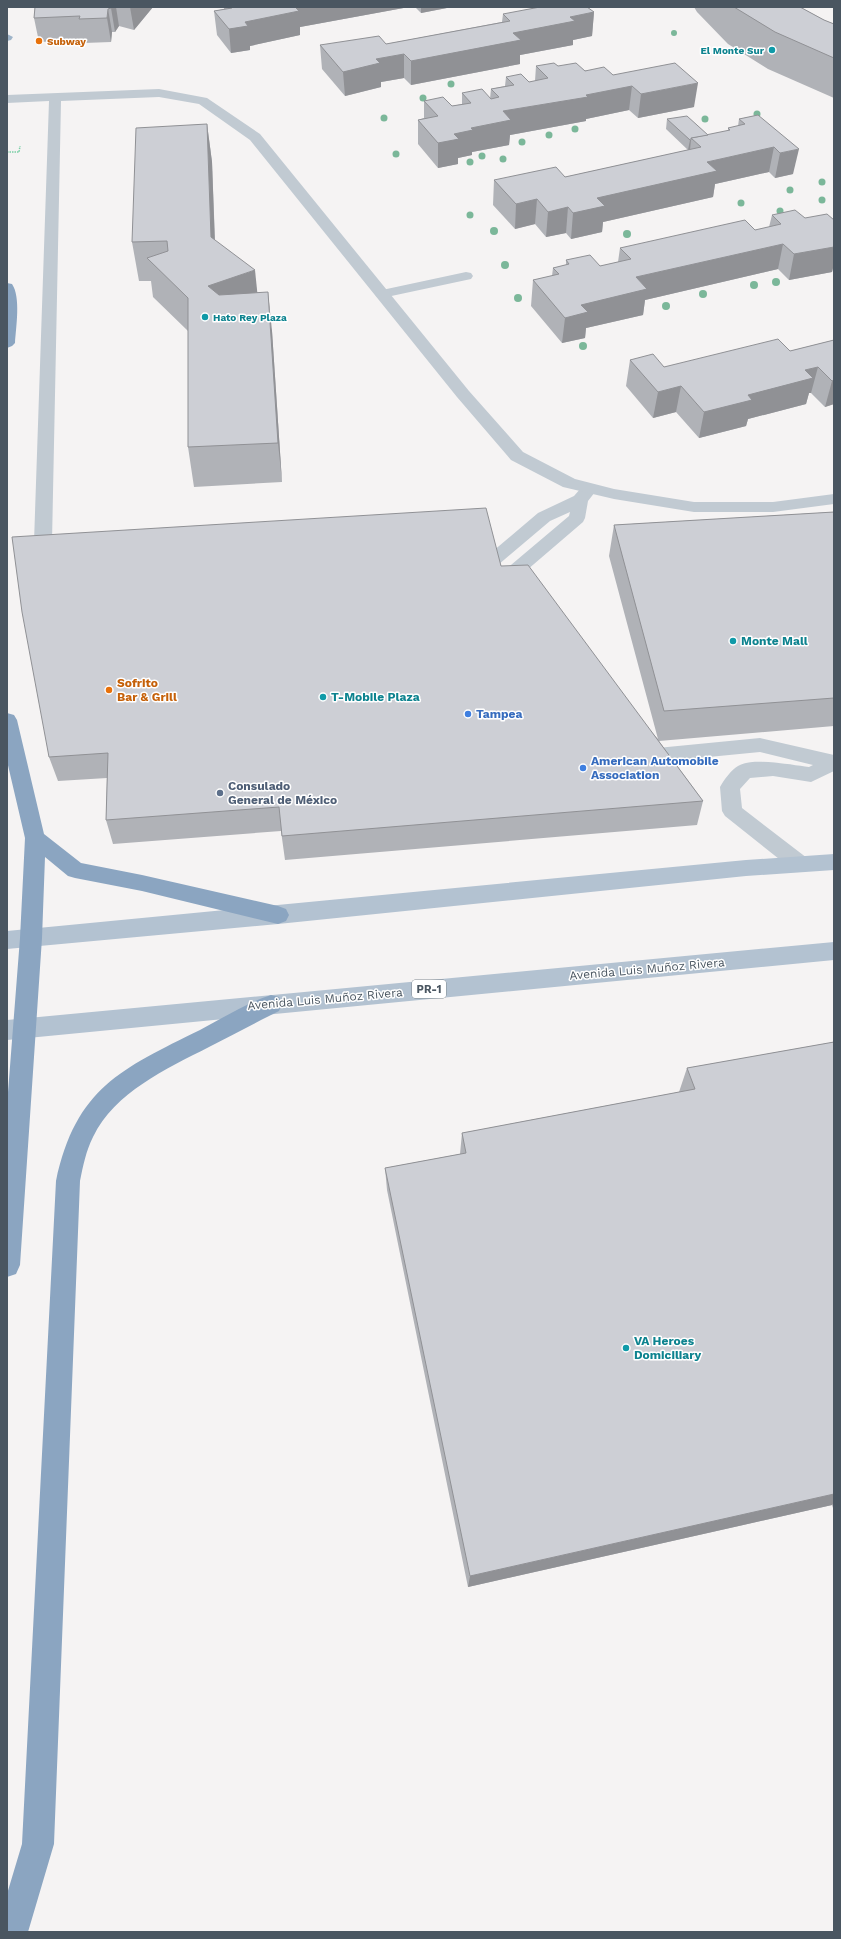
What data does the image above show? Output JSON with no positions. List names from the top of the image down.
{
  "streets": {
    "main road": ["Avenida Luis Muñoz Rivera", "PR-1"]
  },
  "places": [
    "Subway",
    "El Monte Sur",
    "Hato Rey Plaza",
    "Monte Mall",
    "Sofrito Bar & Grill",
    "T-Mobile Plaza",
    "Tampea",
    "American Automobile Association",
    "Consulado General de México",
    "VA Heroes Domiciliary"
  ]
}
